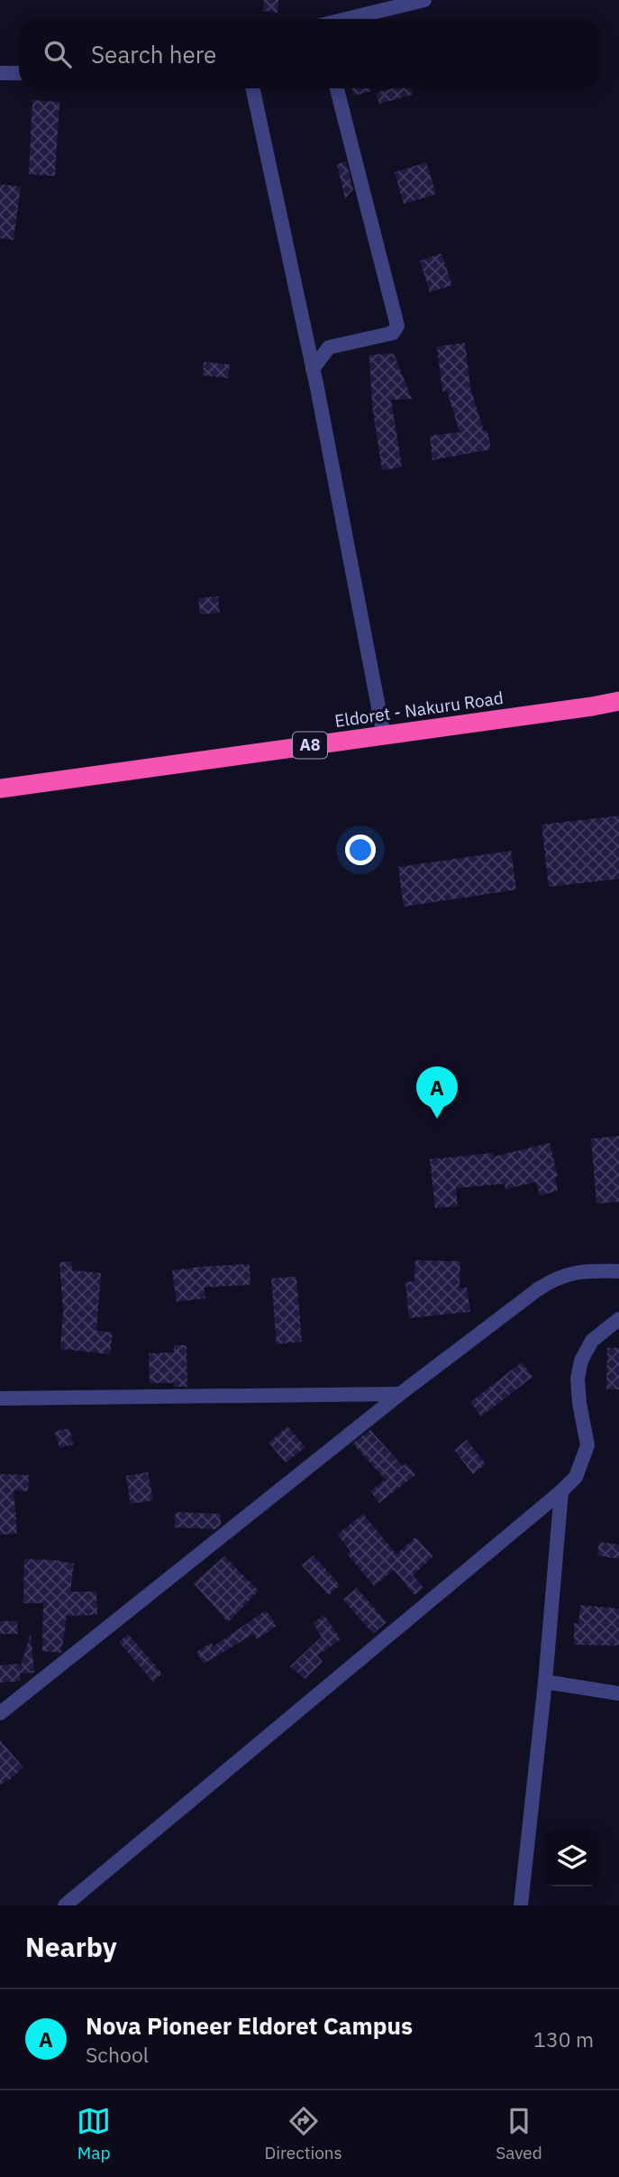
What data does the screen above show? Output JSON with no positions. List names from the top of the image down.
{
  "streets": {
    "highway": ["Eldoret - Nakuru Road", "A8"]
  },
  "page": {
    "search": "Search here",
    "pins": "A",
    "heading": "Nearby",
    "list": [
      {
        "mark": "A",
        "name": "Nova Pioneer Eldoret Campus",
        "note": "School",
        "value": "130 m"
      }
    ],
    "nav": ["Map", "Directions", "Saved"]
  }
}
